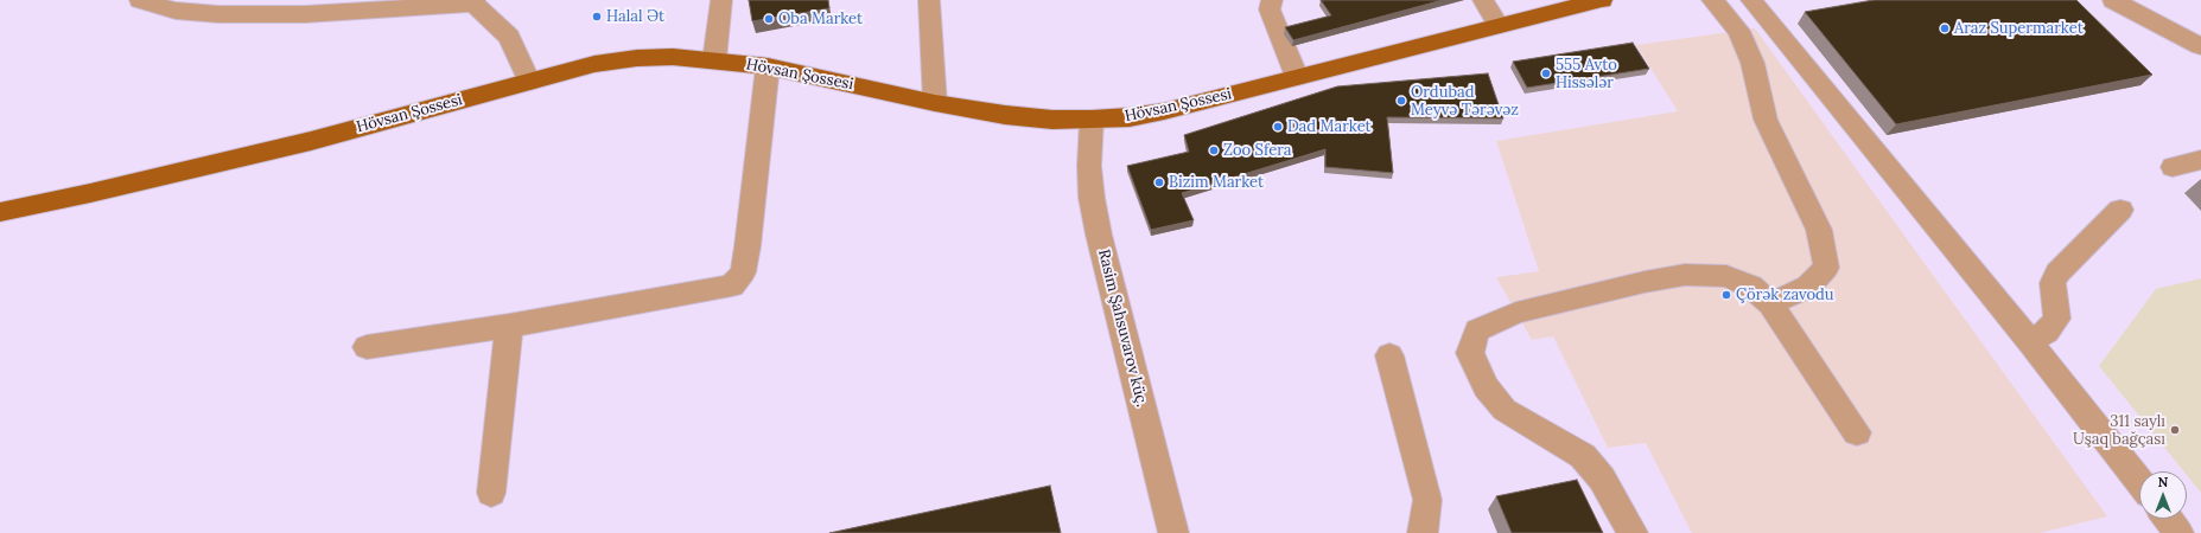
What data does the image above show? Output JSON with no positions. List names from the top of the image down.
{
  "streets": {
    "main road": ["Hövsan Şossesi"],
    "street": ["Rasim Şahsuvarov küç."]
  },
  "crossings": [
    ["Hövsan Şossesi", "Rasim Şahsuvarov küç."]
  ],
  "places": [
    "Halal Ət",
    "Oba Market",
    "Araz Supermarket",
    "555 Avto Hissələr",
    "Ordubad Meyvə Tərəvəz",
    "Dad Market",
    "Zoo Sfera",
    "Bizim Market",
    "Çörək zavodu",
    "311 saylı Uşaq bağçası"
  ],
  "north": "top"
}
